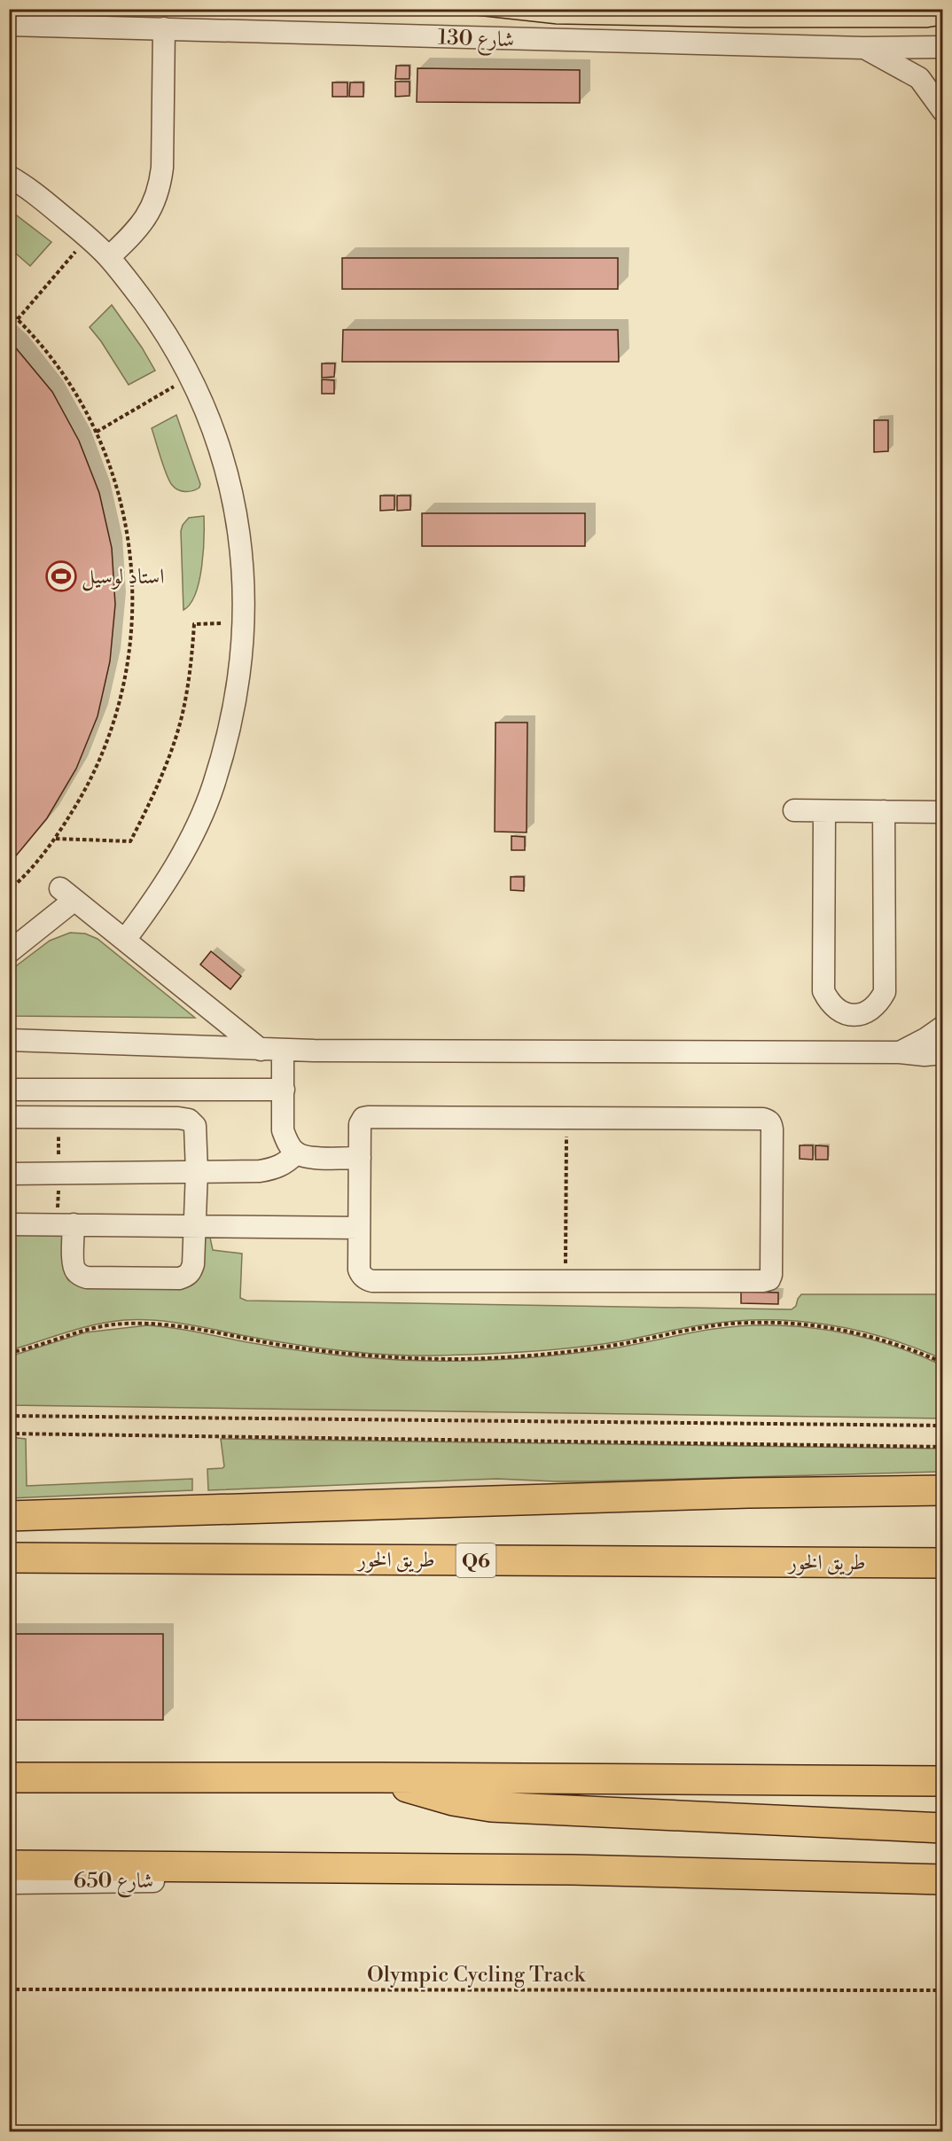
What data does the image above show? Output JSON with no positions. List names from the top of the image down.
{
  "streets": {
    "highway": ["طريق الخور", "Q6"],
    "street": ["شارع 130", "شارع 650"],
    "path": ["Olympic Cycling Track"]
  },
  "places": {
    "sports": ["استاد لوسيل"]
  }
}
